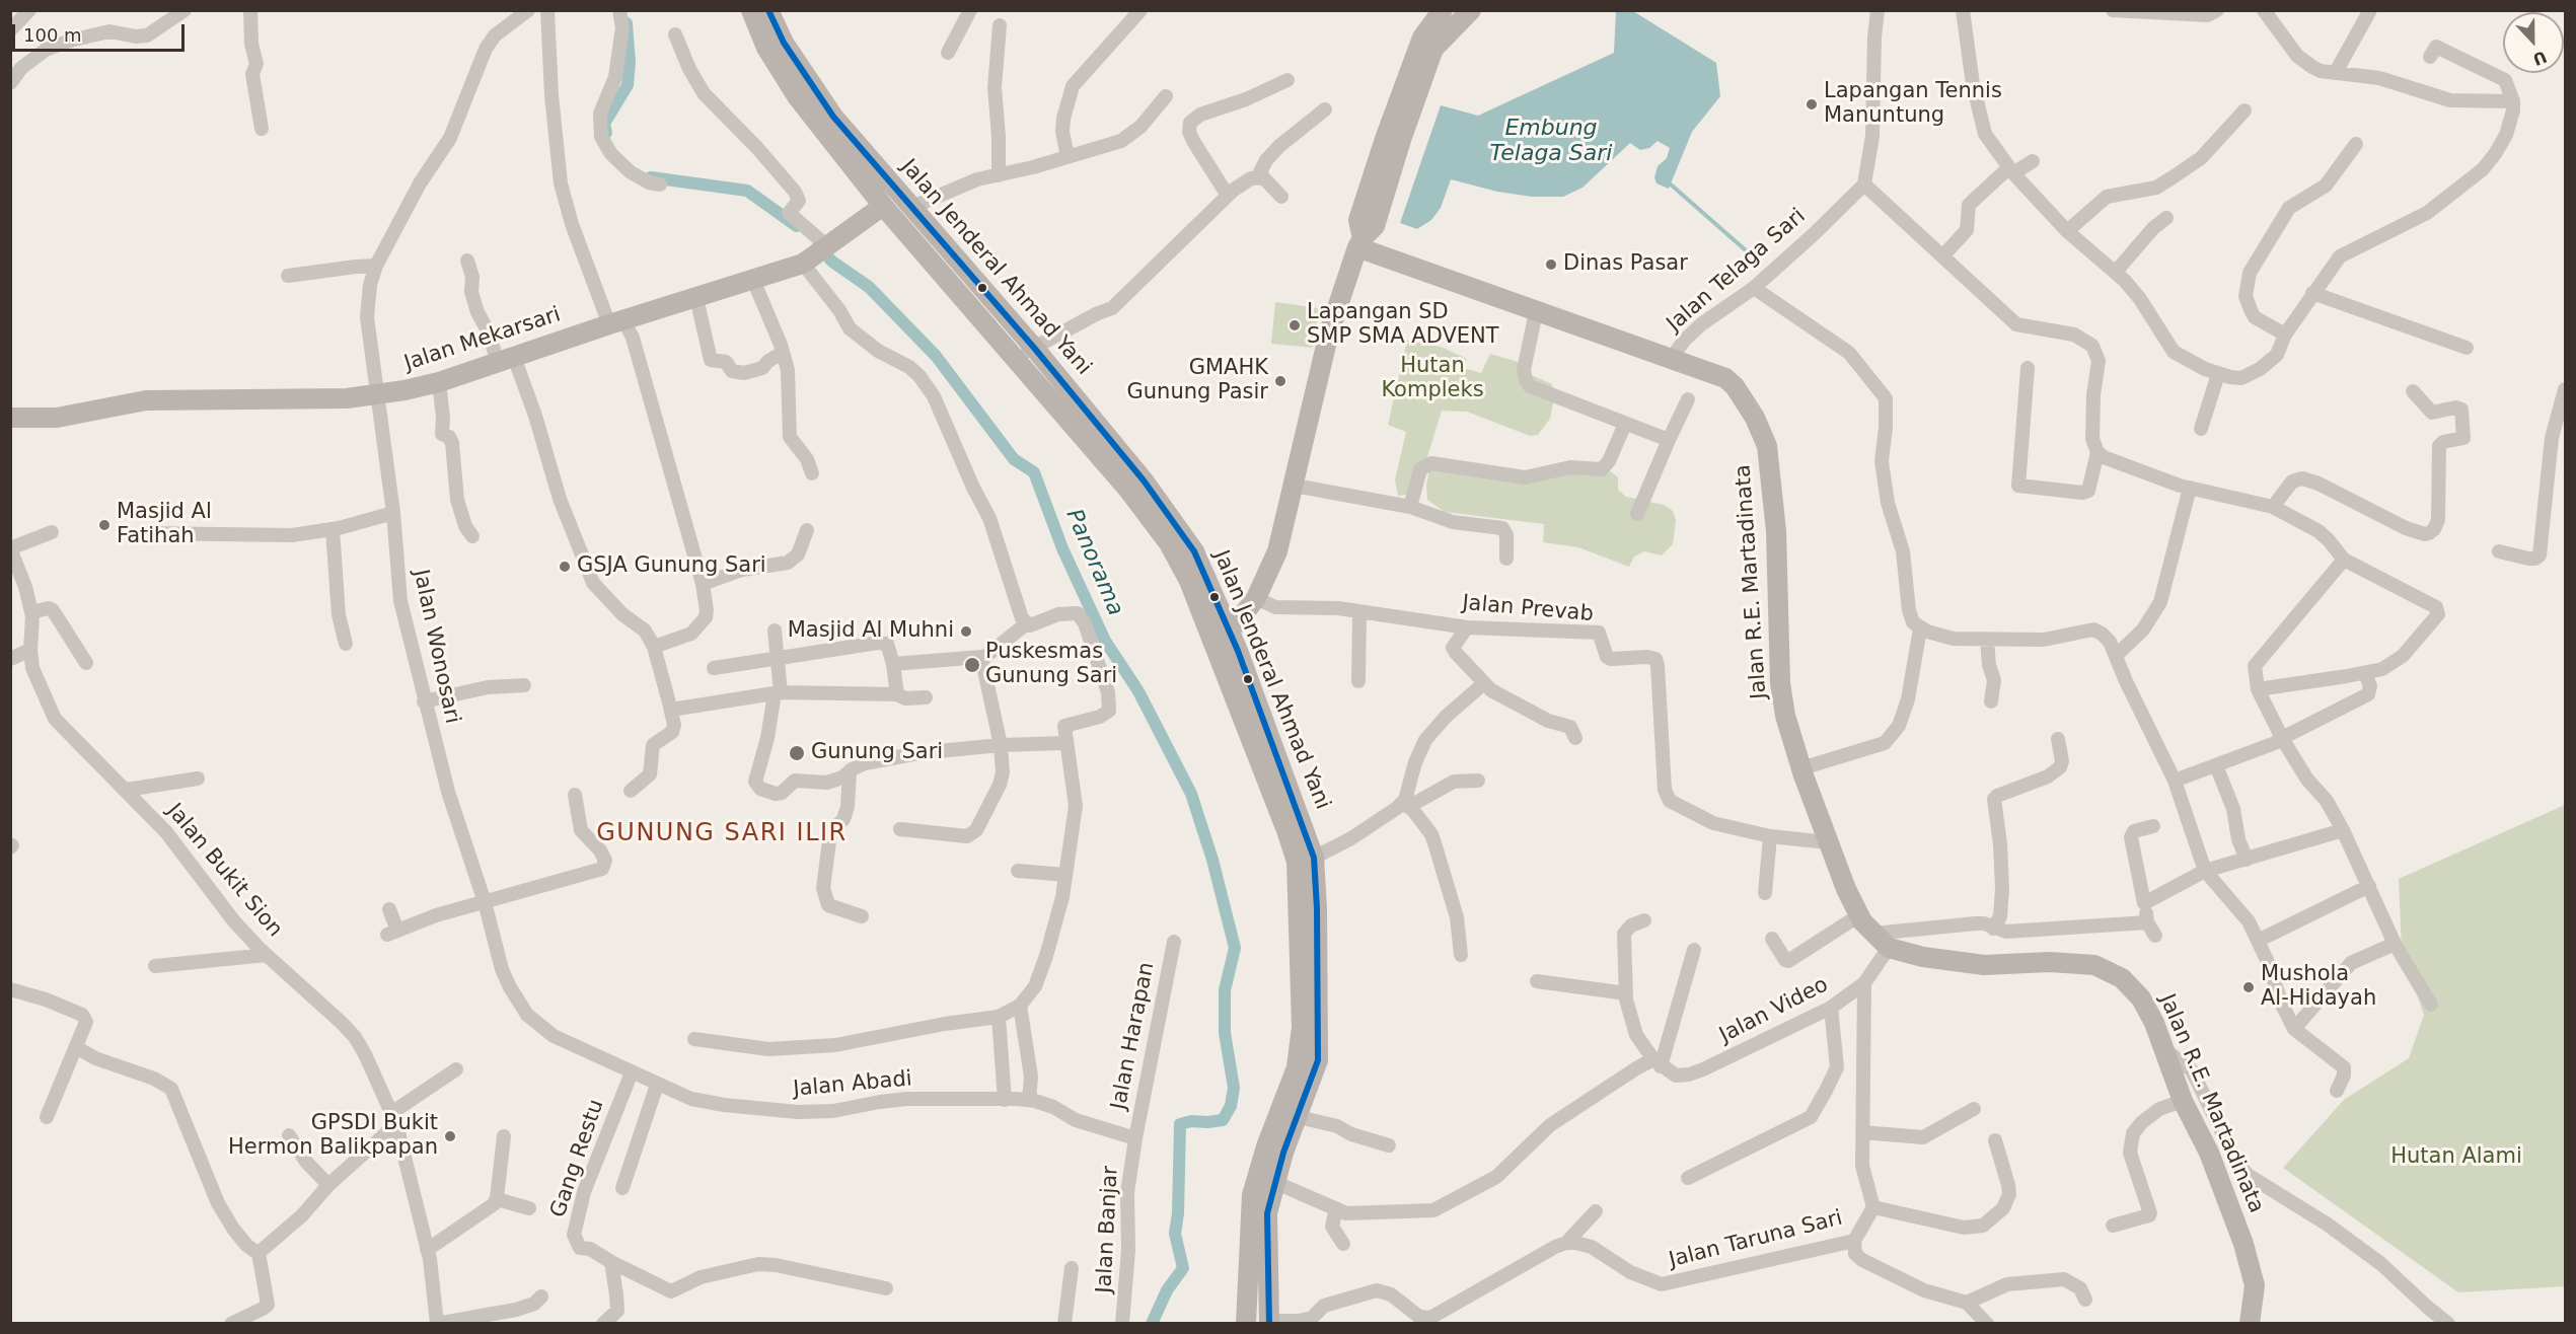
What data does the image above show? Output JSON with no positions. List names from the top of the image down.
{
  "streets": {
    "street": [
      "Jalan Jenderal Ahmad Yani",
      "Jalan Telaga Sari",
      "Jalan Mekarsari",
      "Jalan R.E. Martadinata",
      "Jalan Prevab",
      "Jalan Wonosari",
      "Jalan Bukit Sion",
      "Jalan Video",
      "Jalan Harapan",
      "Jalan Abadi",
      "Gang Restu",
      "Jalan Banjar",
      "Jalan Taruna Sari"
    ]
  },
  "crossings": [
    ["Jalan Jenderal Ahmad Yani", "Jalan Mekarsari"],
    ["Jalan Telaga Sari", "Jalan R.E. Martadinata"],
    ["Jalan Mekarsari", "Jalan Wonosari"],
    ["Jalan R.E. Martadinata", "Jalan Prevab"],
    ["Jalan R.E. Martadinata", "Jalan Video"],
    ["Jalan Wonosari", "Jalan Abadi"],
    ["Jalan Harapan", "Jalan Abadi"],
    ["Jalan Harapan", "Jalan Banjar"],
    ["Jalan Abadi", "Gang Restu"],
    ["Jalan Abadi", "Jalan Banjar"]
  ],
  "districts": ["GUNUNG SARI ILIR"],
  "water": ["Embung Telaga Sari", "Panorama"],
  "parks": ["Hutan Kompleks", "Hutan Alami"],
  "places": [
    "Lapangan Tennis Manuntung",
    "Dinas Pasar",
    "Lapangan SD SMP SMA ADVENT",
    "GMAHK Gunung Pasir",
    "Masjid Al Fatihah",
    "GSJA Gunung Sari",
    "Masjid Al Muhni",
    "Puskesmas Gunung Sari",
    "Gunung Sari",
    "Mushola Al-Hidayah",
    "GPSDI Bukit Hermon Balikpapan"
  ],
  "scale_bar": "100 m",
  "north": "bottom"
}
